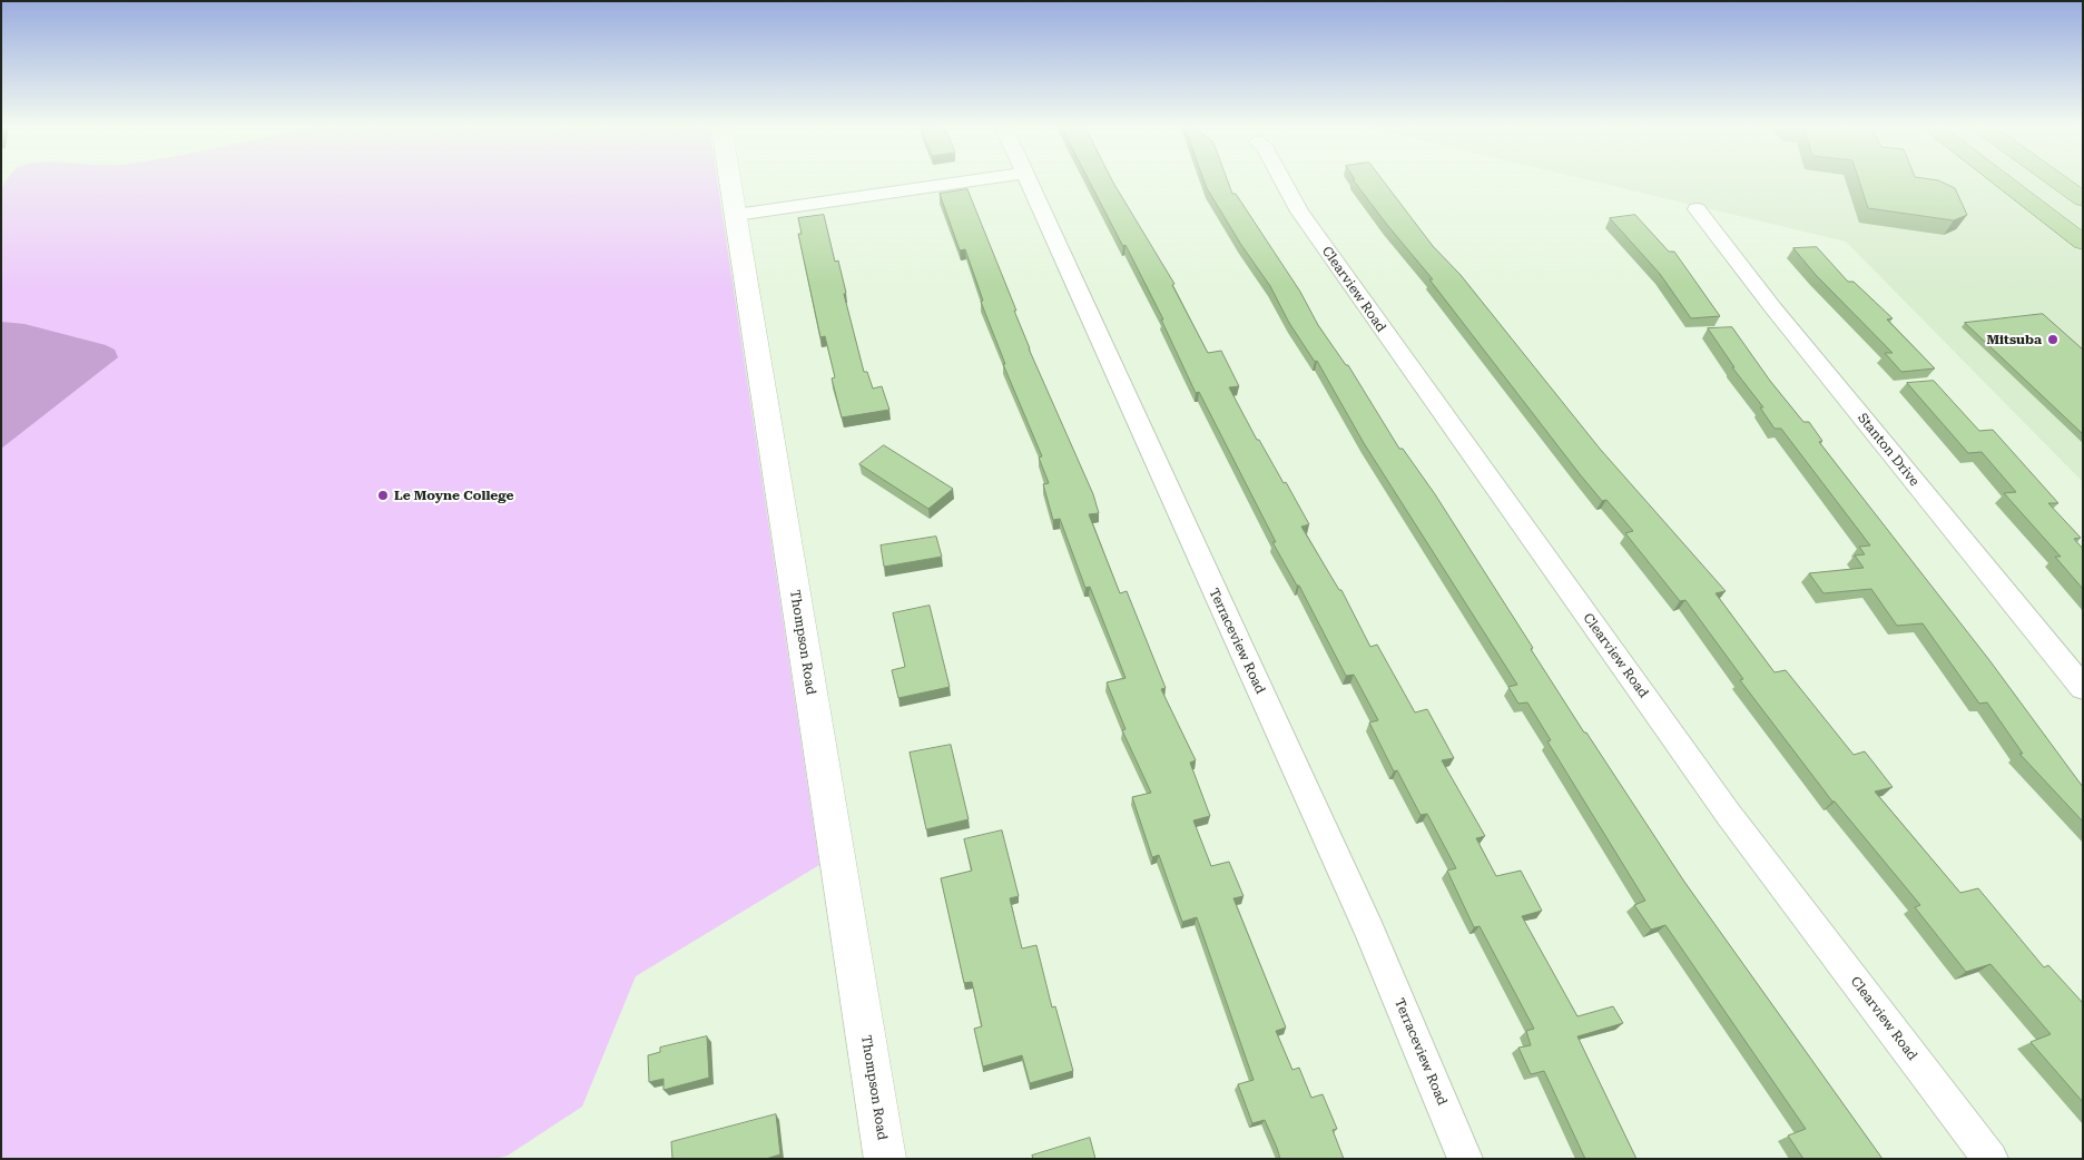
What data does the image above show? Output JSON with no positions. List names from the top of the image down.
{
  "streets": {
    "street": [
      "Clearview Road",
      "Stanton Drive",
      "Terraceview Road",
      "Thompson Road"
    ]
  },
  "places": ["Mitsuba", "Le Moyne College"]
}
